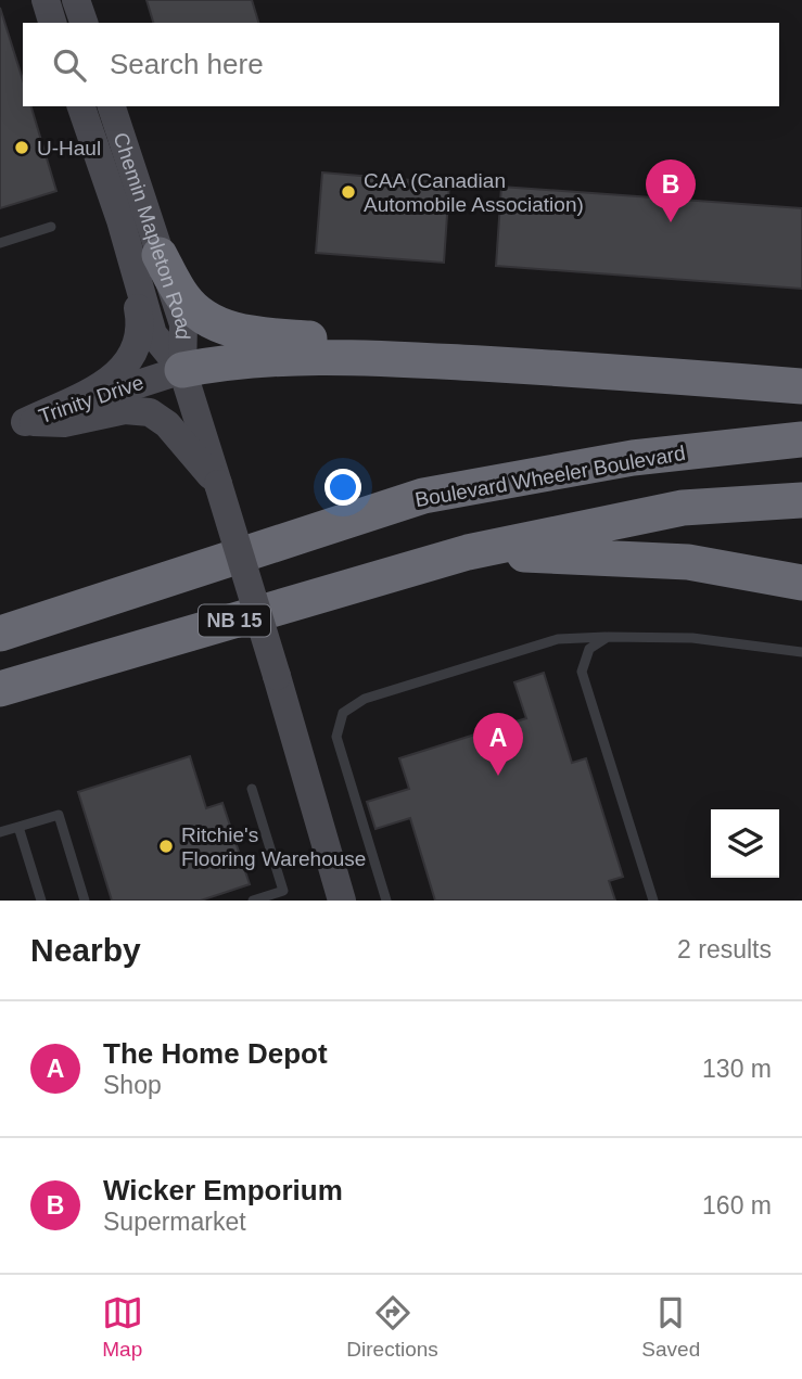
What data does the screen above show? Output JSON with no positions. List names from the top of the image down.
{
  "streets": {
    "highway": ["Boulevard Wheeler Boulevard", "NB 15"],
    "main road": ["Chemin Mapleton Road", "Trinity Drive"]
  },
  "crossings": [
    ["Chemin Mapleton Road", "Trinity Drive"]
  ],
  "places": ["U-Haul", "CAA (Canadian Automobile Association)", "Ritchie's Flooring Warehouse"],
  "page": {
    "search": "Search here",
    "pins": ["B", "A"],
    "heading": ["Nearby", "2 results"],
    "list": [
      {
        "mark": "A",
        "name": "The Home Depot",
        "note": "Shop",
        "value": "130 m"
      },
      {
        "mark": "B",
        "name": "Wicker Emporium",
        "note": "Supermarket",
        "value": "160 m"
      }
    ],
    "nav": ["Map", "Directions", "Saved"]
  }
}
